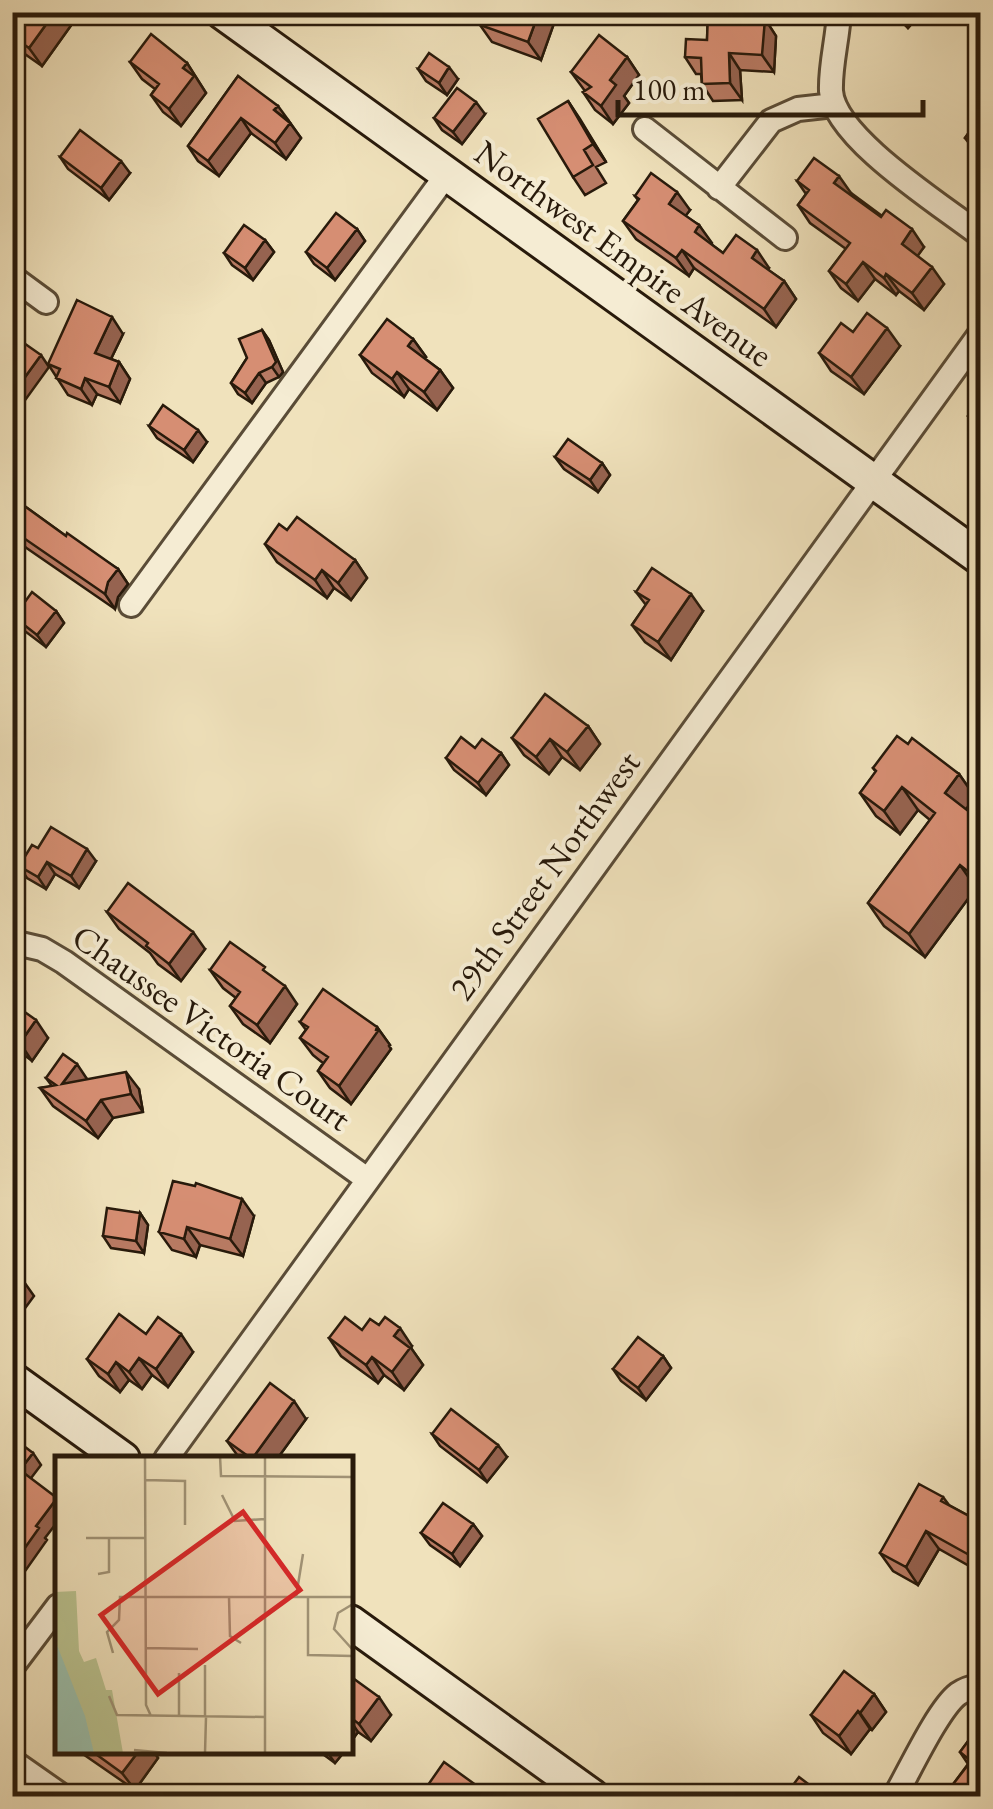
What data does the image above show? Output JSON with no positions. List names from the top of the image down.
{
  "streets": {
    "street": ["Northwest Empire Avenue", "29th Street Northwest", "Chaussee Victoria Court"]
  },
  "crossings": [
    ["Northwest Empire Avenue", "29th Street Northwest"],
    ["29th Street Northwest", "Chaussee Victoria Court"]
  ],
  "scale_bar": "100 m"
}
